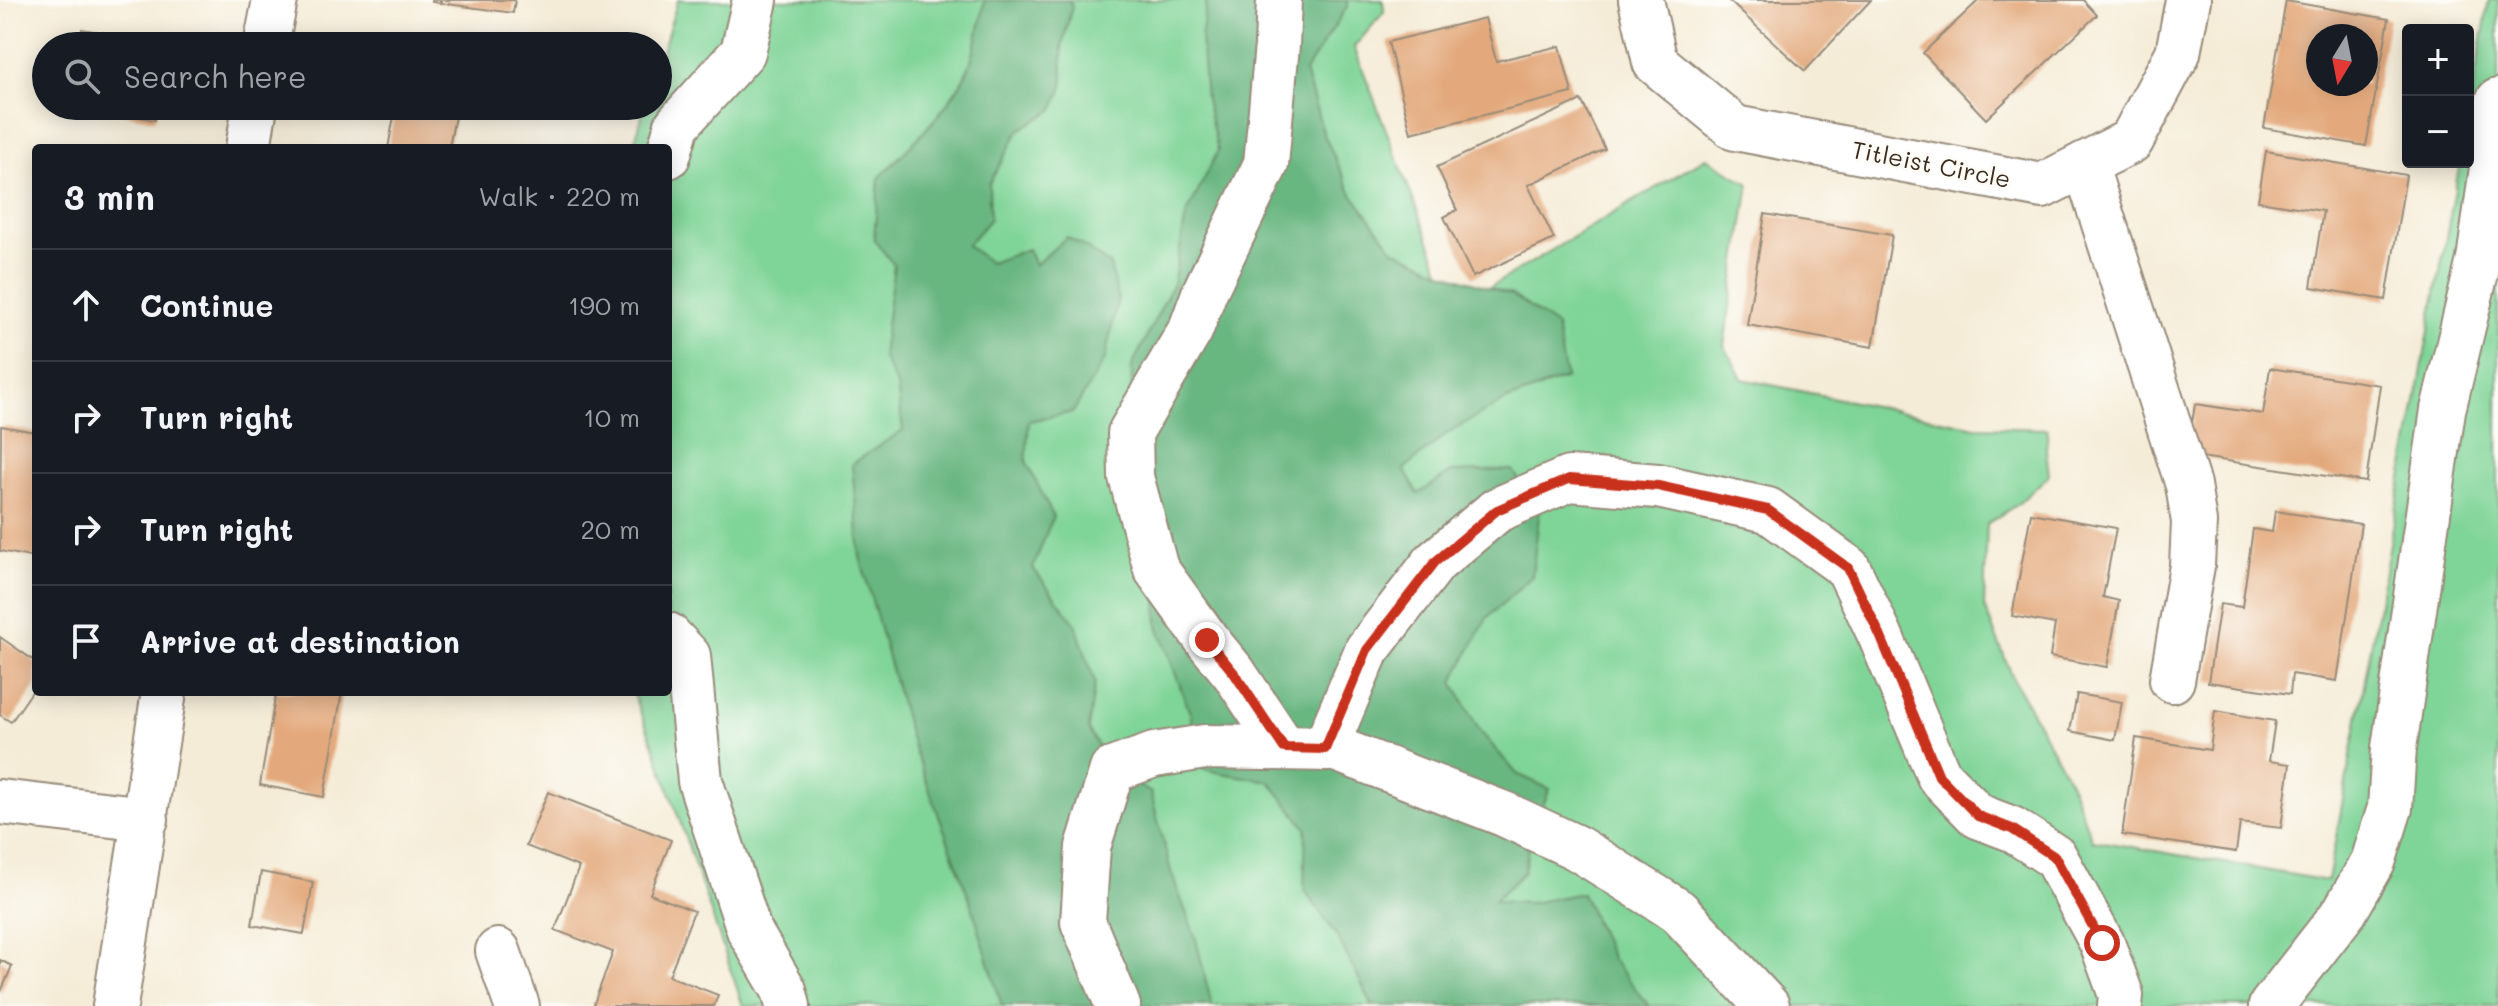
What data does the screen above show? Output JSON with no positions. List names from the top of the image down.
{
  "streets": {
    "street": ["Titleist Circle"]
  },
  "north": "bottom",
  "page": {
    "map_buttons": ["+", "−"],
    "search": "Search here",
    "heading": ["3 min", "Walk · 220 m"],
    "list": [
      ["Continue", "190 m"],
      ["Turn right", "10 m"],
      ["Turn right", "20 m"],
      "Arrive at destination"
    ]
  }
}
